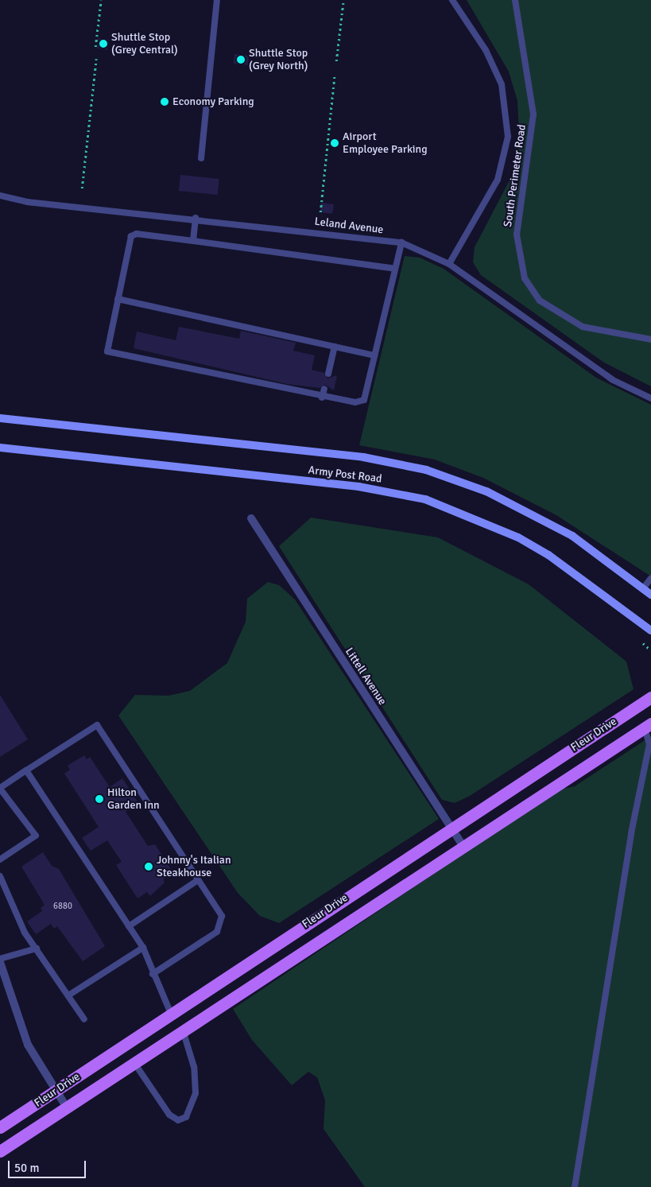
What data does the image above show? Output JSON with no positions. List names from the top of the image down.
{
  "streets": {
    "main road": ["Army Post Road", "Fleur Drive"],
    "street": ["Littell Avenue"],
    "lane": ["South Perimeter Road", "Leland Avenue"]
  },
  "crossings": [
    ["Littell Avenue", "Fleur Drive"]
  ],
  "places": [
    "Shuttle Stop (Grey Central)",
    "Shuttle Stop (Grey North)",
    "Economy Parking",
    "Airport Employee Parking",
    "Hilton Garden Inn",
    "Johnny's Italian Steakhouse"
  ],
  "house_numbers": ["6880"],
  "scale_bar": "50 m"
}
